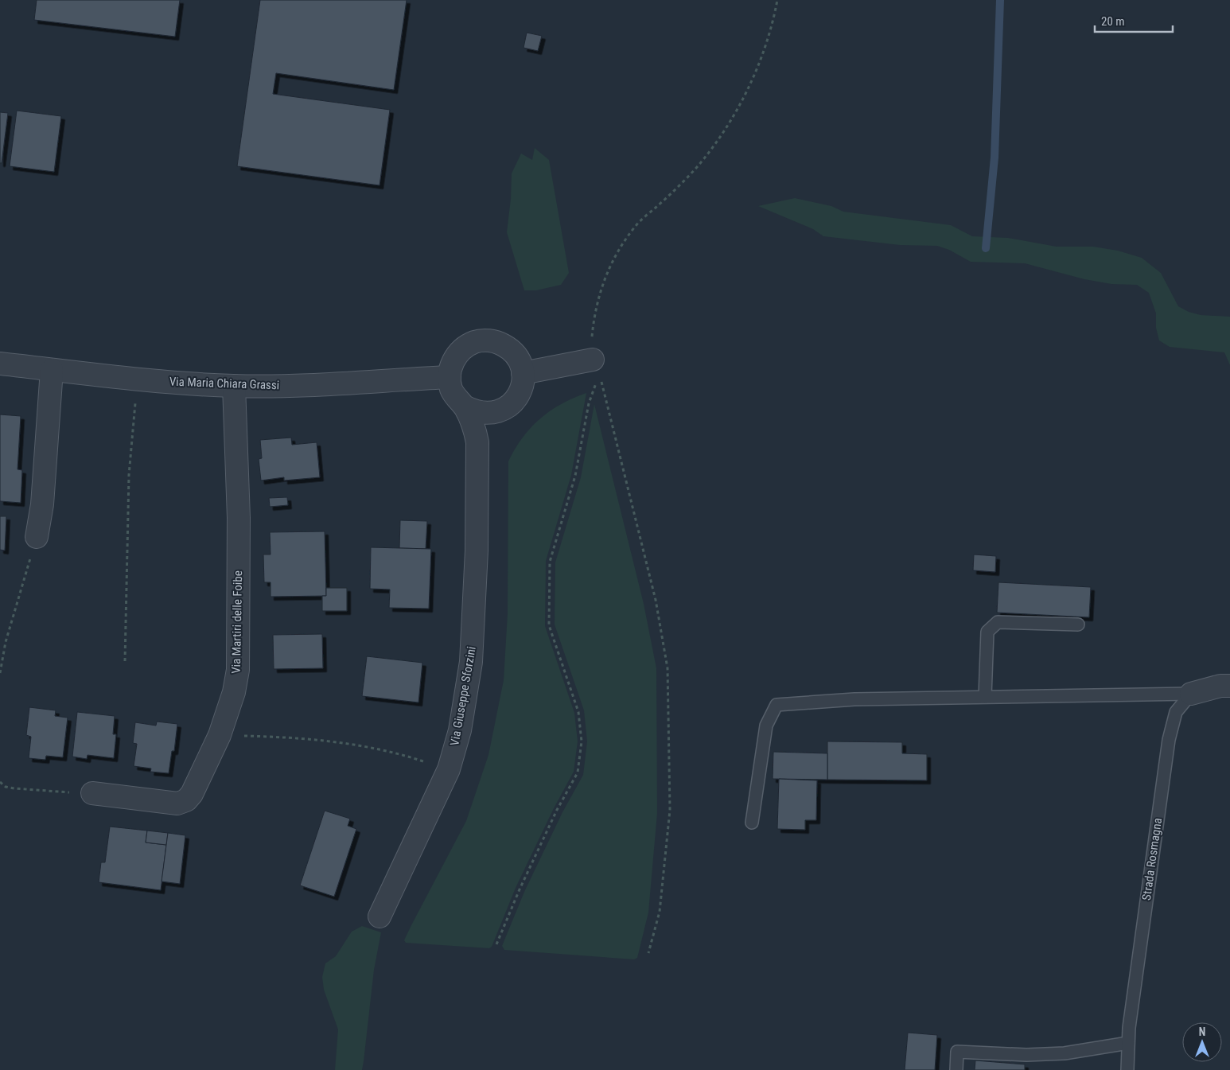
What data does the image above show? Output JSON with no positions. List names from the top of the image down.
{
  "streets": {
    "street": ["Via Maria Chiara Grassi", "Via Martiri delle Foibe", "Via Giuseppe Sforzini"],
    "lane": ["Strada Rosmagna"]
  },
  "crossings": [
    ["Via Maria Chiara Grassi", "Via Martiri delle Foibe"],
    ["Via Maria Chiara Grassi", "Via Giuseppe Sforzini"]
  ],
  "scale_bar": "20 m",
  "north": "top"
}
